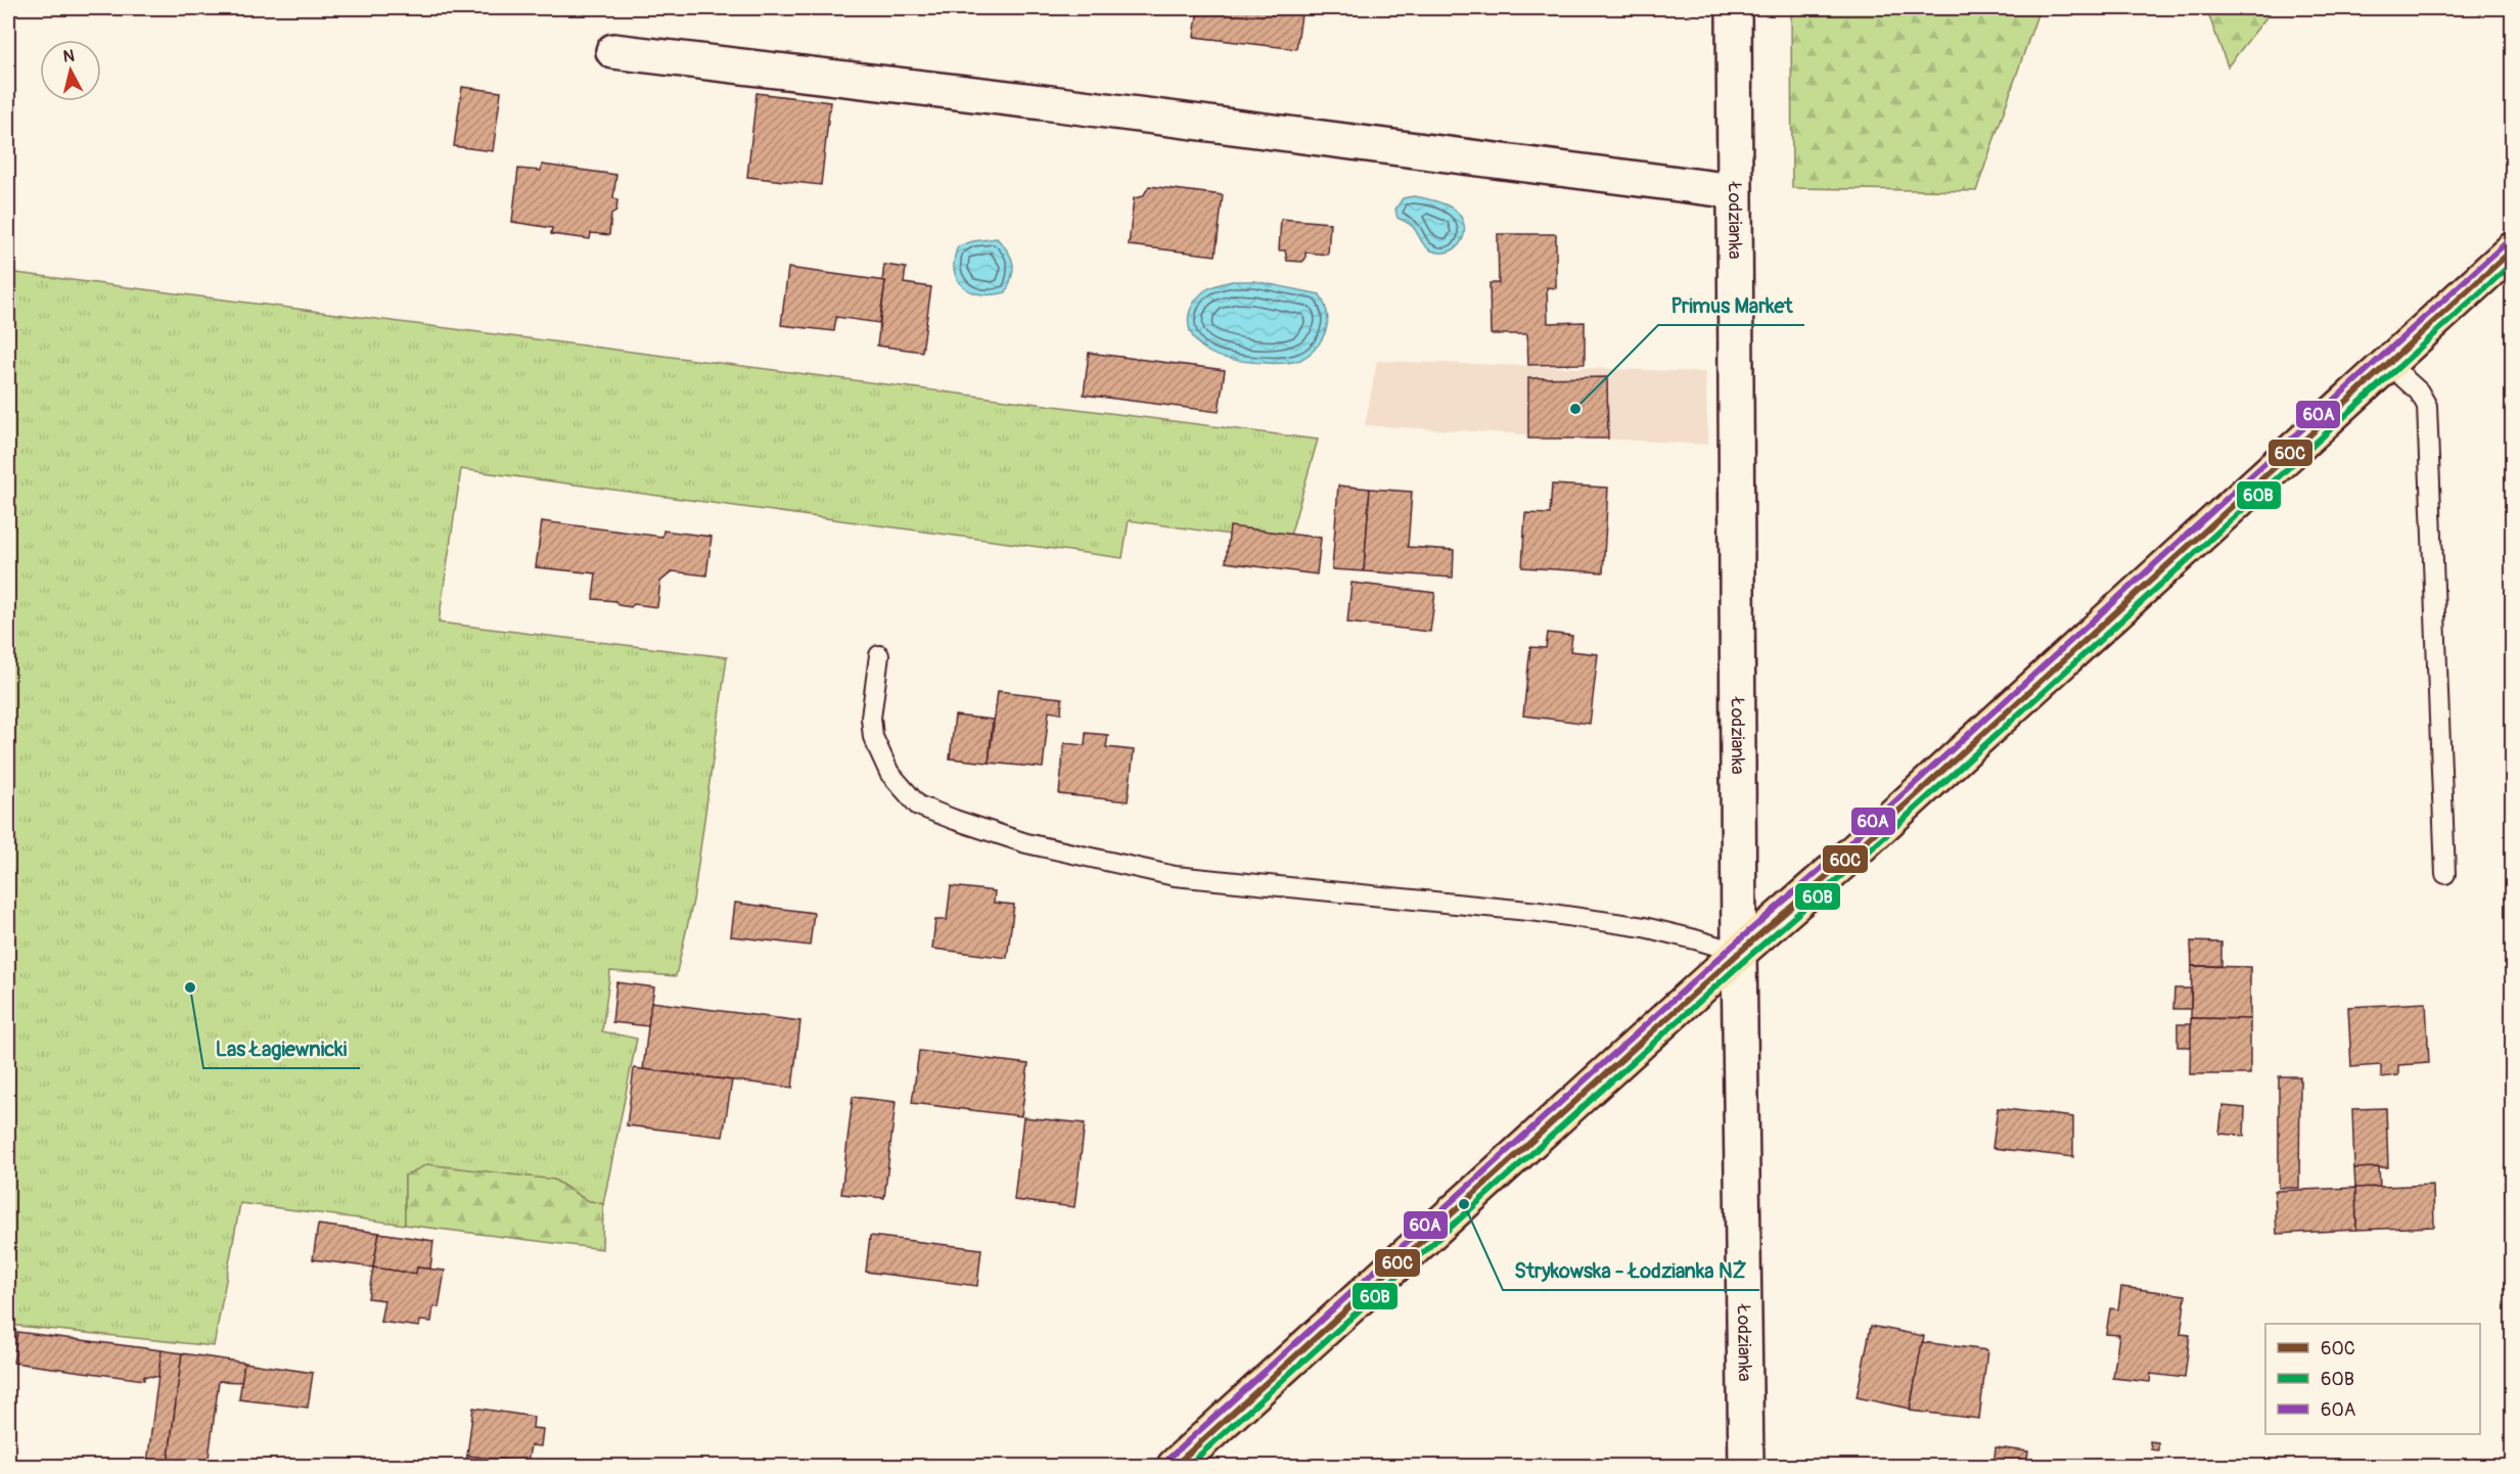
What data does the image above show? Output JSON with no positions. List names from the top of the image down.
{
  "streets": {
    "street": ["Łodzianka"]
  },
  "places": ["Primus Market", "Las Łagiewnicki", "Strykowska - Łodzianka NŻ"],
  "lines": ["transit line 60A", "transit line 60C", "transit line 60B"],
  "legend": ["60C", "60B", "60A"],
  "north": "top"
}
